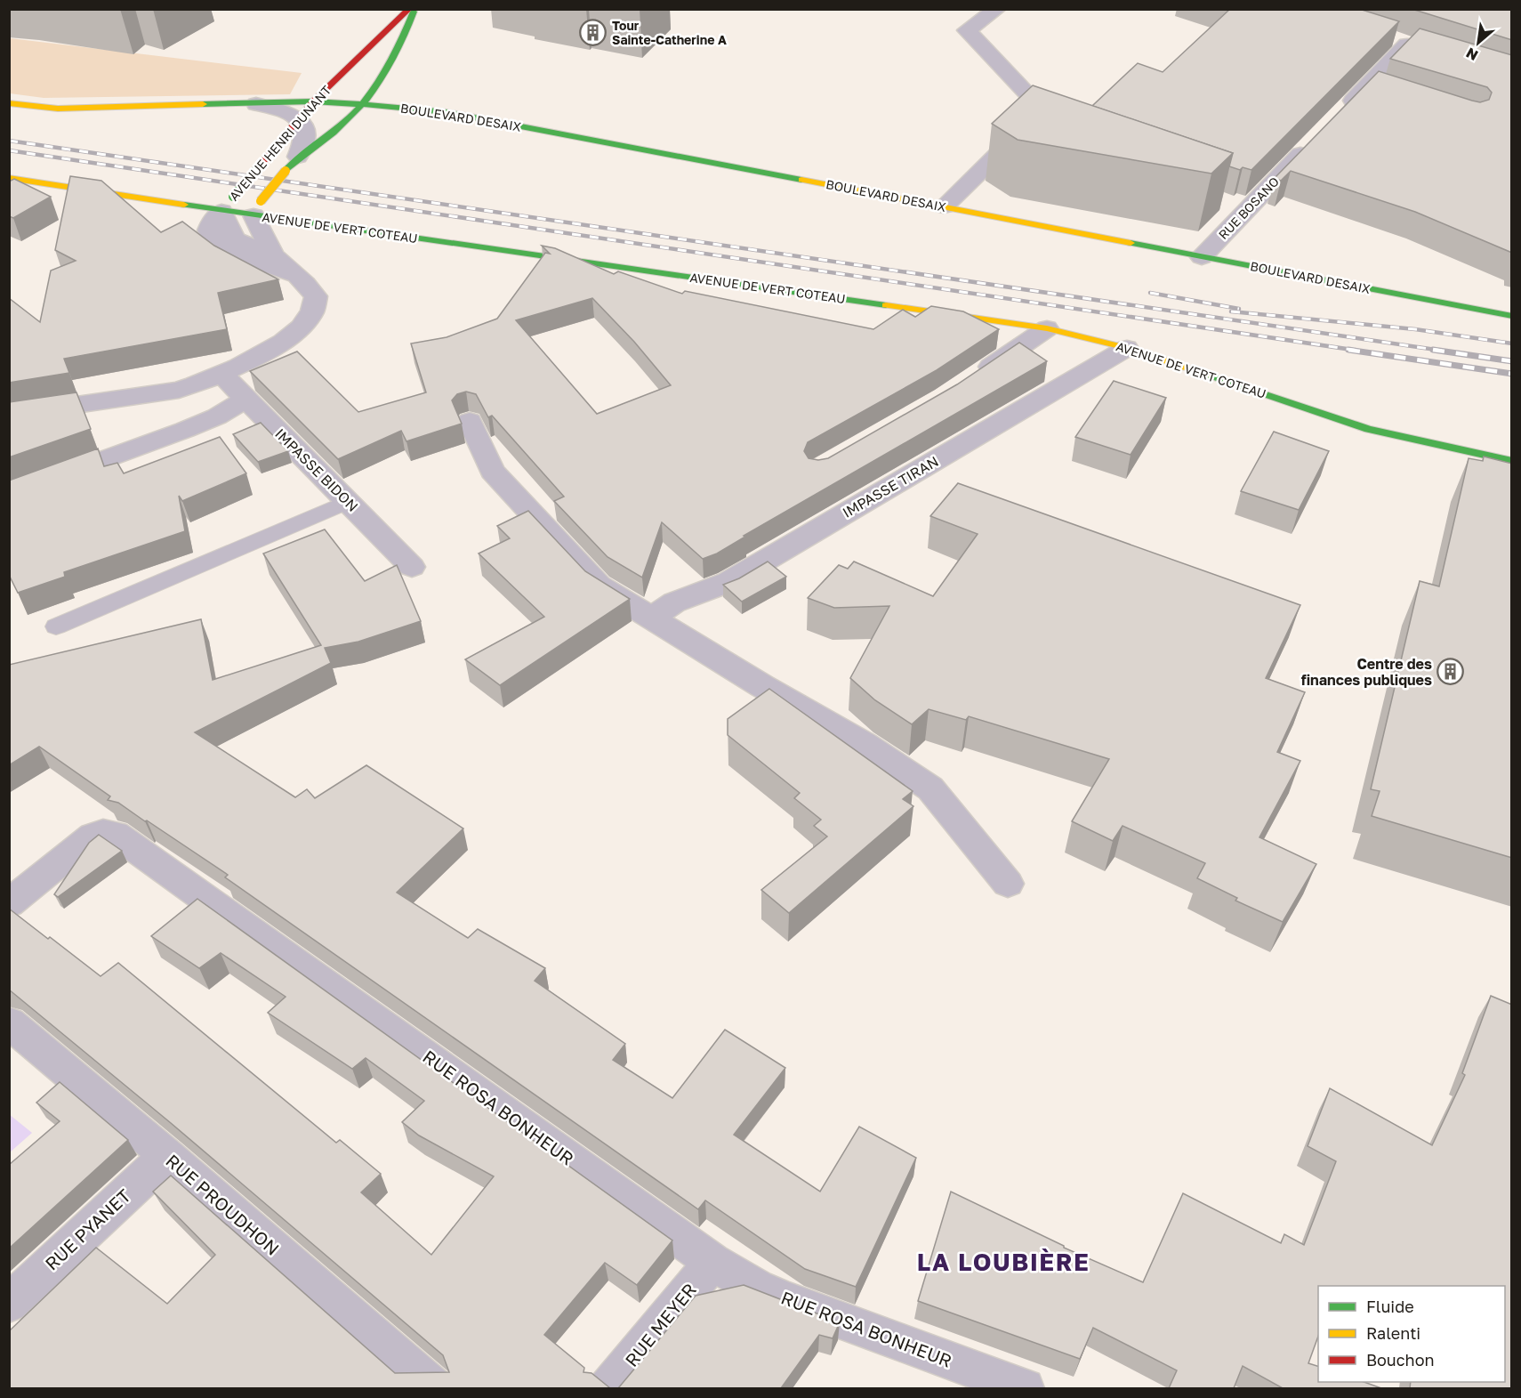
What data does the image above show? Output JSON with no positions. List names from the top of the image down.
{
  "streets": {
    "street": [
      "BOULEVARD DESAIX",
      "AVENUE HENRI DUNANT",
      "RUE BOSANO",
      "AVENUE DE VERT COTEAU",
      "IMPASSE BIDON",
      "IMPASSE TIRAN",
      "RUE ROSA BONHEUR",
      "RUE PROUDHON",
      "RUE PYANET",
      "RUE MEYER"
    ]
  },
  "crossings": [
    ["BOULEVARD DESAIX", "AVENUE HENRI DUNANT"],
    ["BOULEVARD DESAIX", "RUE BOSANO"],
    ["AVENUE HENRI DUNANT", "AVENUE DE VERT COTEAU"],
    ["AVENUE DE VERT COTEAU", "IMPASSE TIRAN"],
    ["RUE ROSA BONHEUR", "RUE MEYER"],
    ["RUE PROUDHON", "RUE PYANET"]
  ],
  "districts": ["LA LOUBIÈRE"],
  "places": {
    "building": ["Tour Sainte-Catherine A", "Centre des finances publiques"]
  },
  "legend": ["Fluide", "Ralenti", "Bouchon"],
  "north": "bottom left"
}
